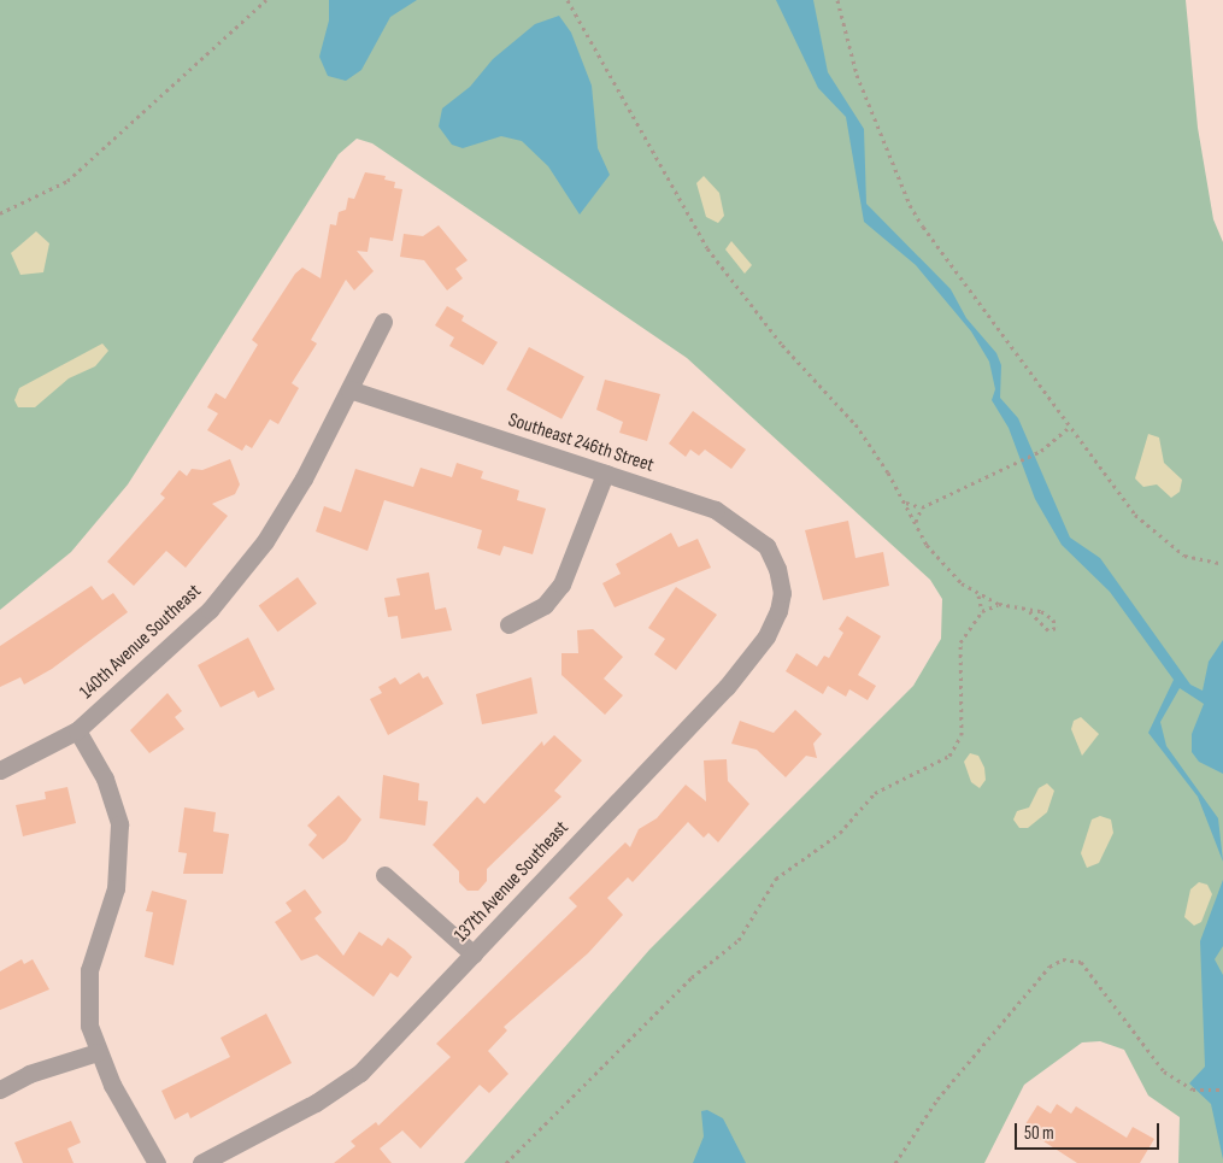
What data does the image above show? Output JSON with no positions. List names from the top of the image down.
{
  "streets": {
    "street": ["Southeast 246th Street", "140th Avenue Southeast", "137th Avenue Southeast"]
  },
  "crossings": [
    ["Southeast 246th Street", "140th Avenue Southeast"],
    ["Southeast 246th Street", "137th Avenue Southeast"]
  ],
  "scale_bar": "50 m"
}
